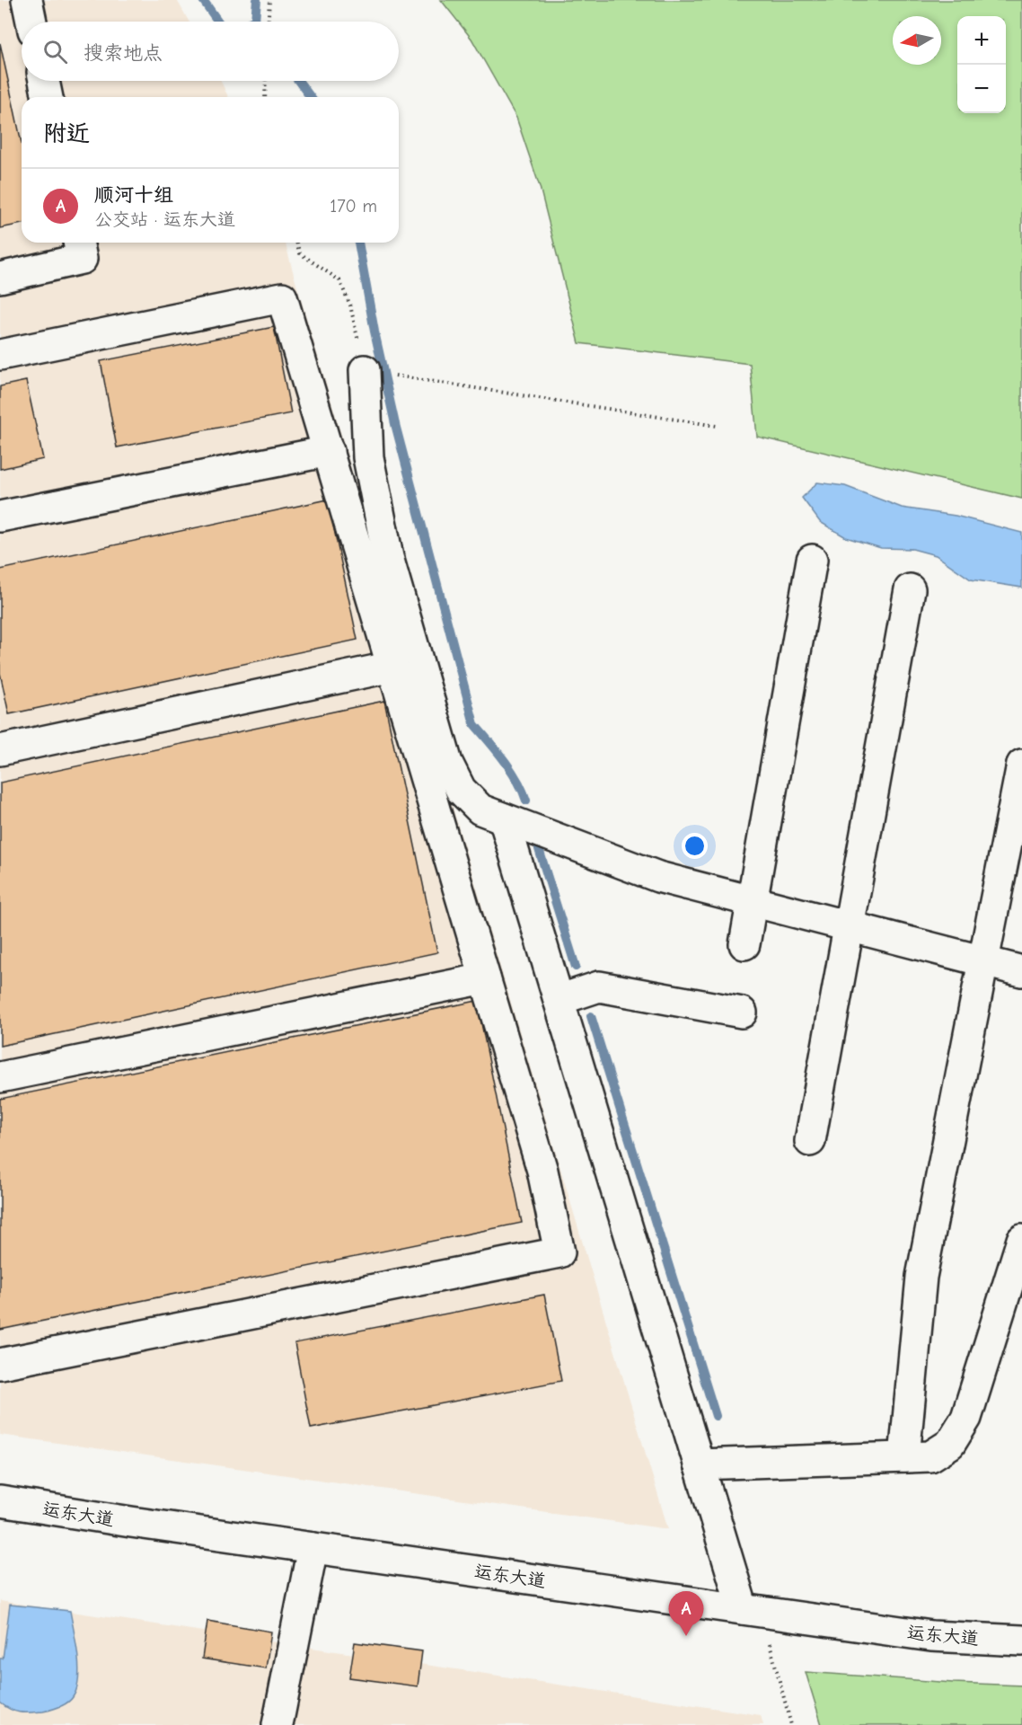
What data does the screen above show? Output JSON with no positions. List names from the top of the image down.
{
  "streets": {
    "street": ["运东大道"]
  },
  "north": "left",
  "page": {
    "map_buttons": ["+", "−"],
    "search": "搜索地点",
    "heading": "附近",
    "list": [
      {
        "mark": "A",
        "name": "顺河十组",
        "note": "公交站 · 运东大道",
        "value": "170 m"
      }
    ],
    "pins": "A"
  }
}
